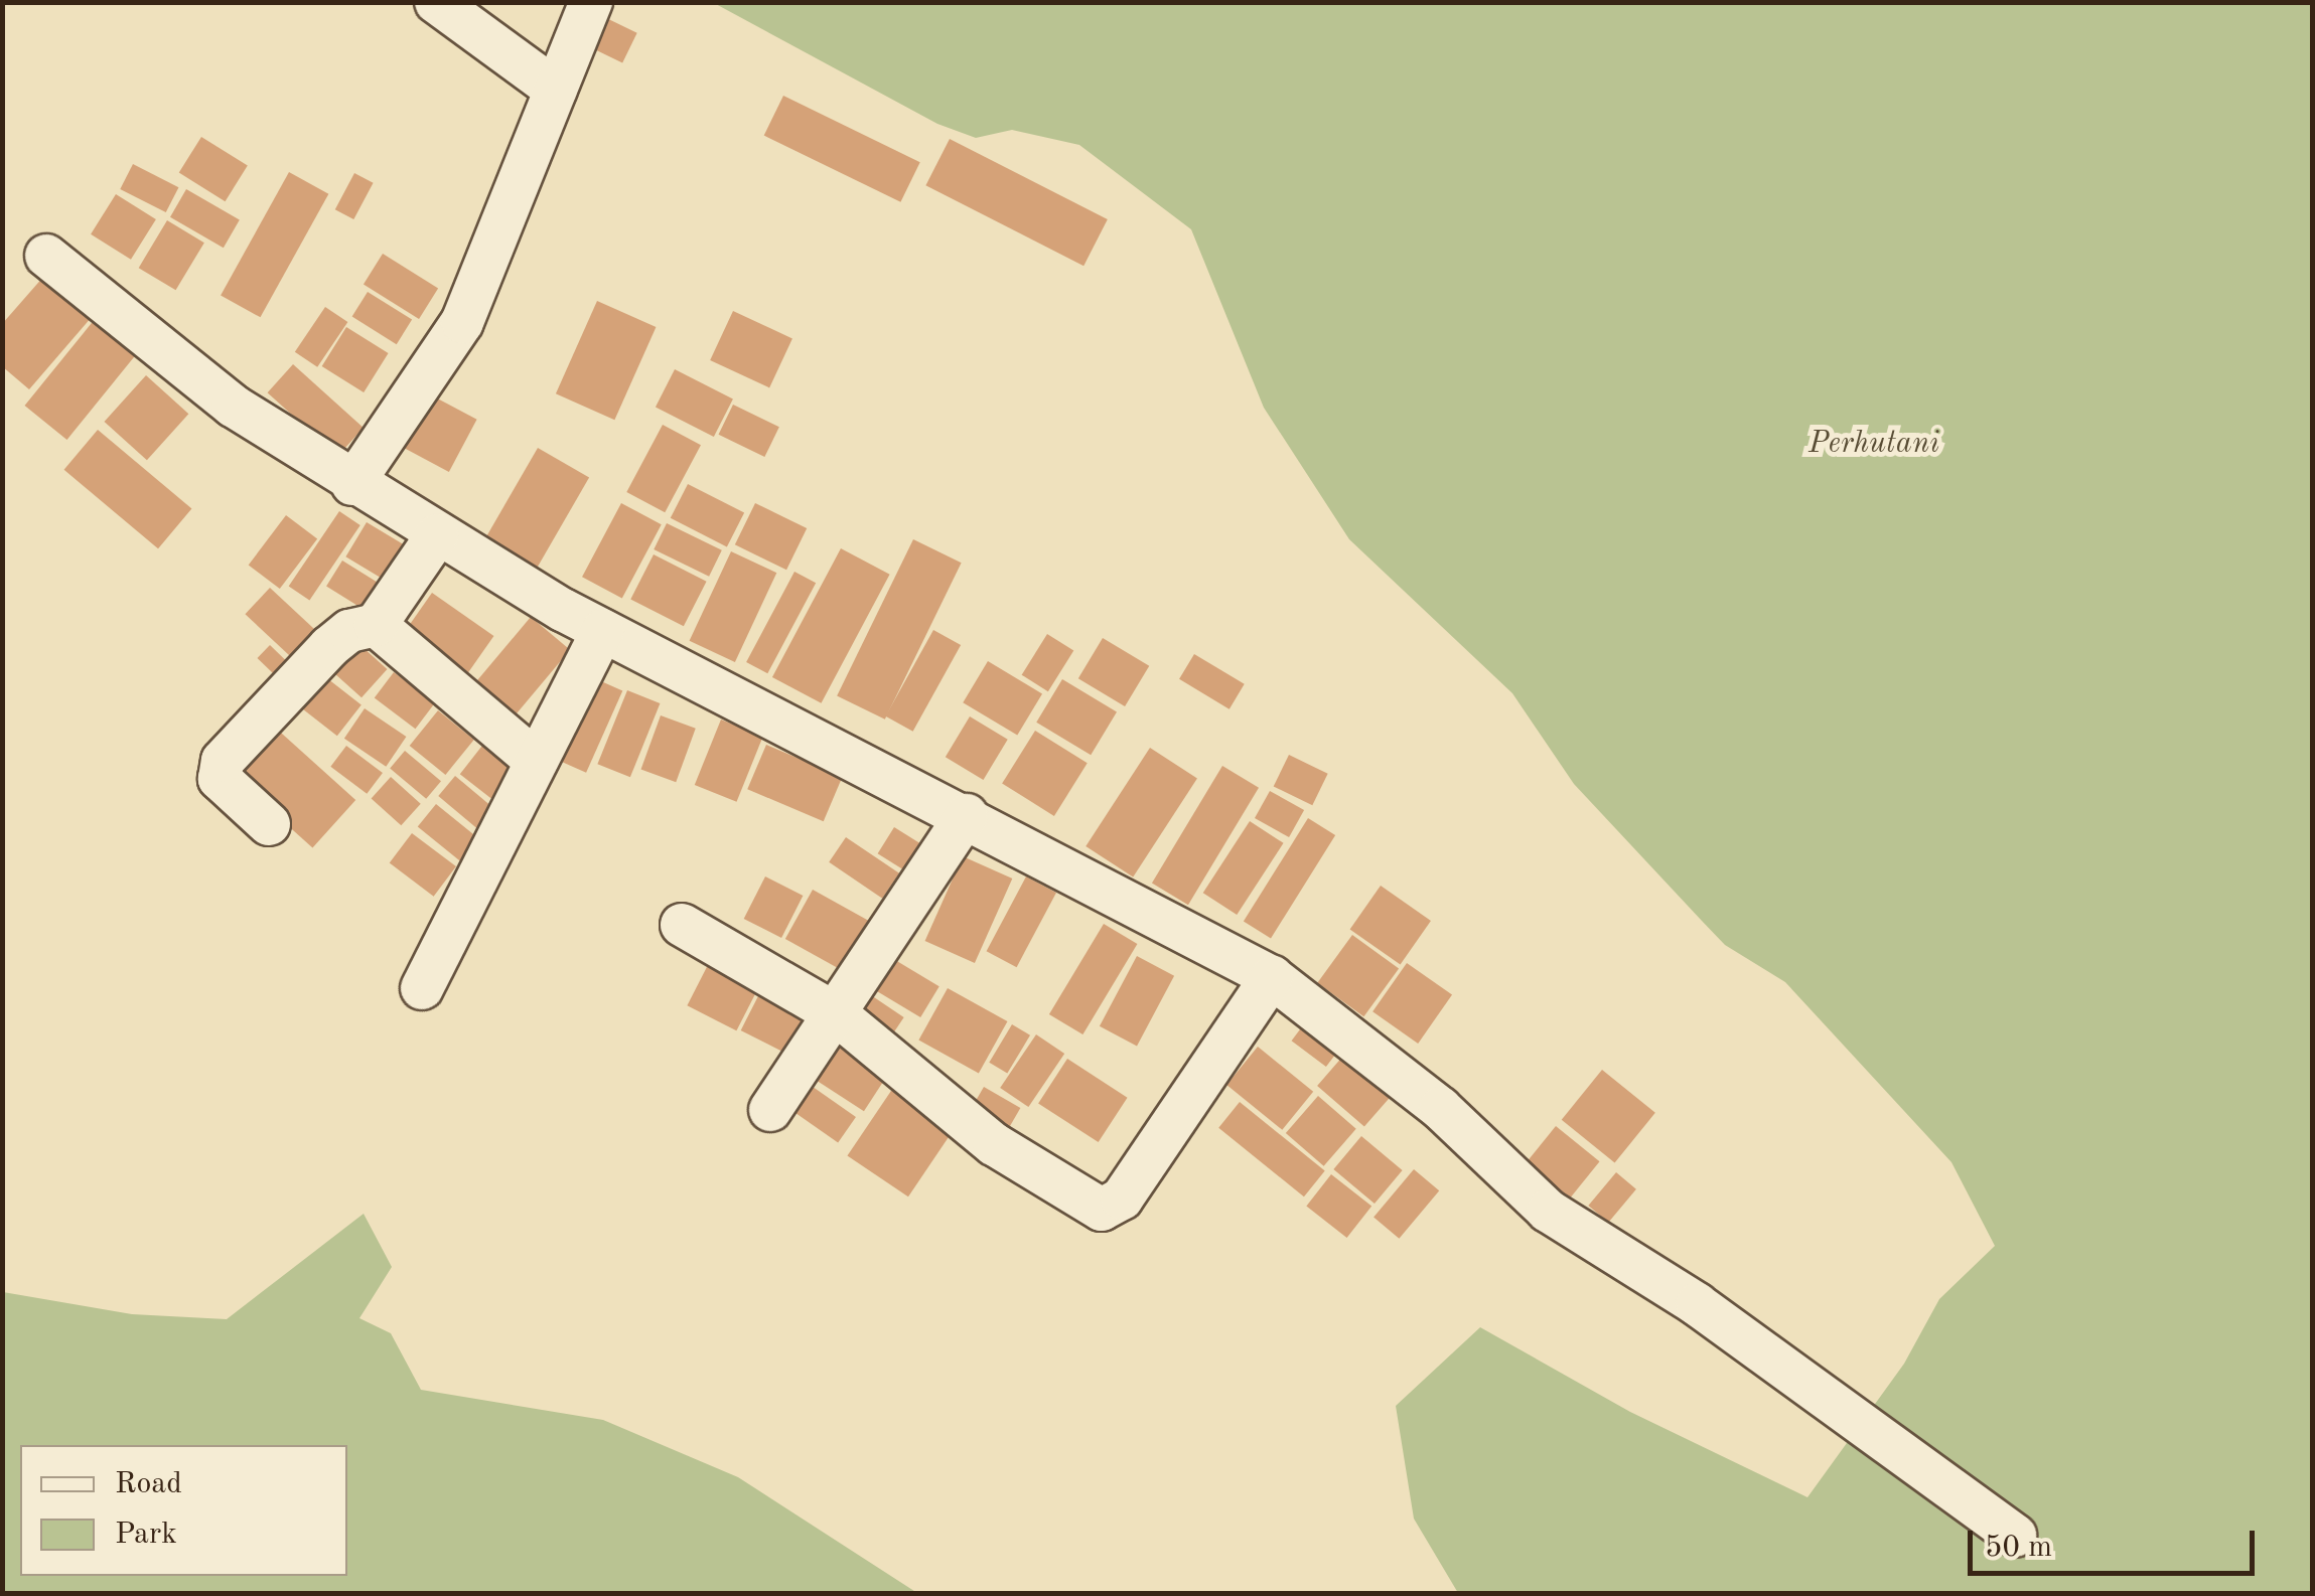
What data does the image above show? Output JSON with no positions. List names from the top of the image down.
{
  "parks": ["Perhutani"],
  "legend": ["Road", "Park"],
  "scale_bar": "50 m"
}
